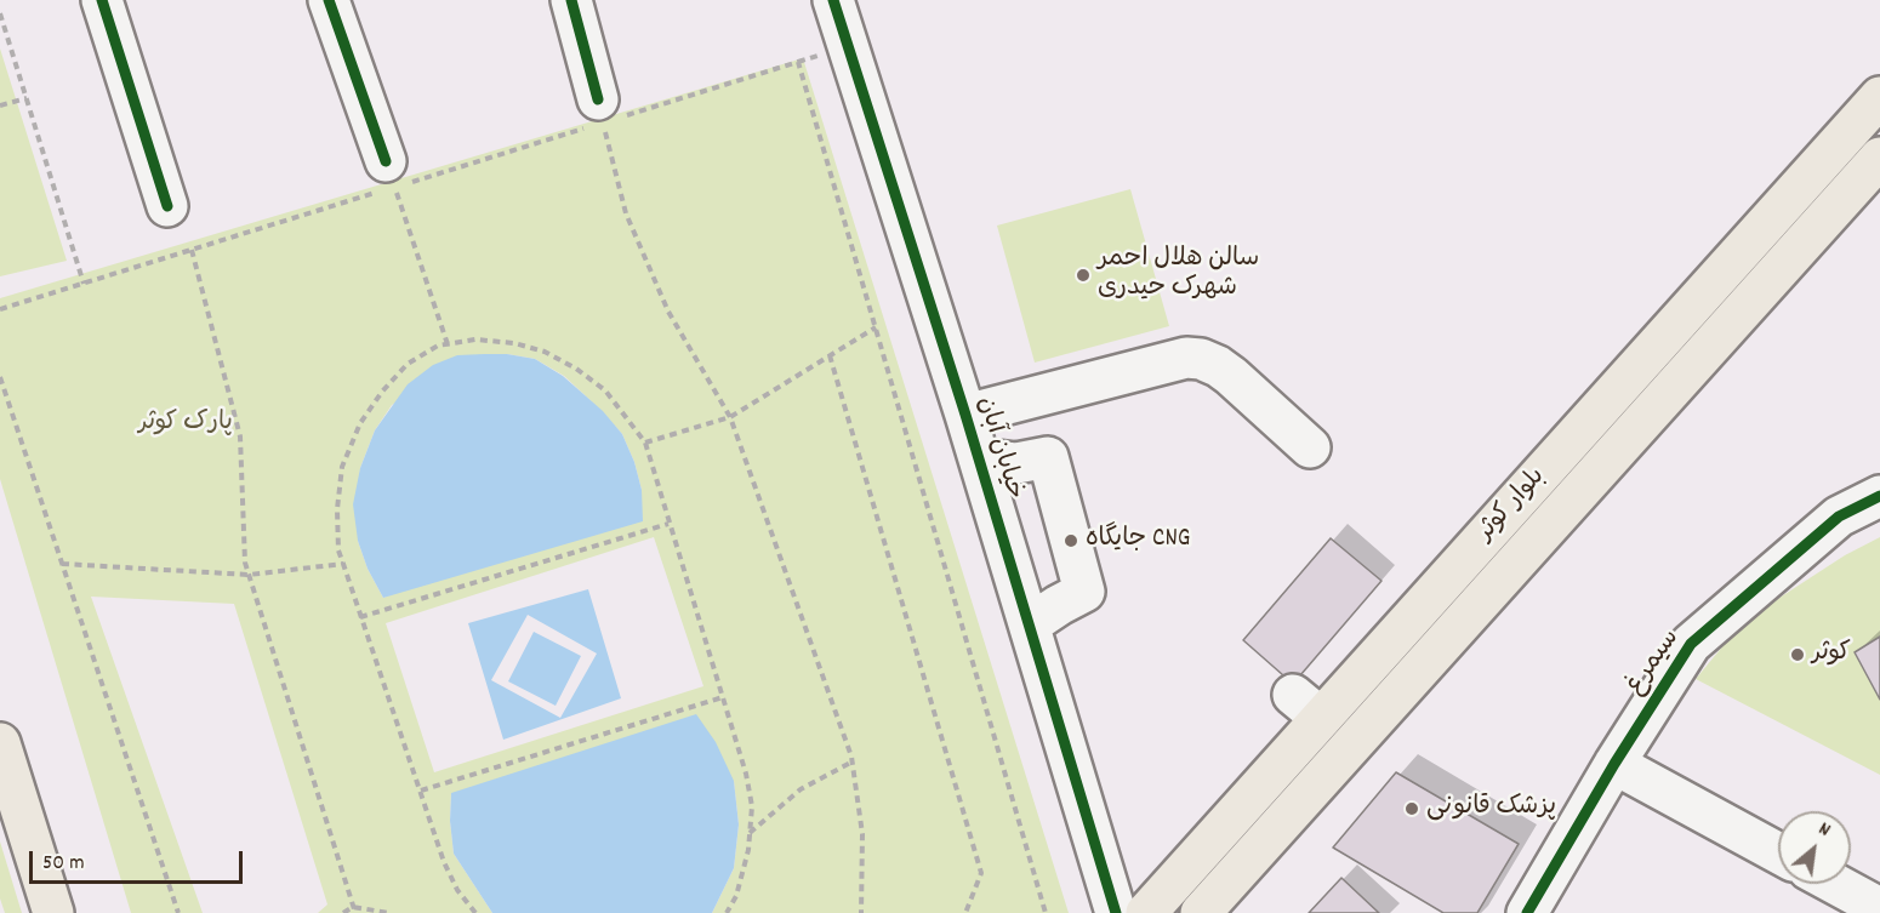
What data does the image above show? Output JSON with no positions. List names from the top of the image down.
{
  "streets": {
    "main road": ["بلوار کوثر"],
    "street": ["خیابان آبان", "سیمرغ"]
  },
  "parks": ["پارک کوثر"],
  "places": [
    "سالن هلال احمر شهرک حیدری",
    "جایگاه CNG",
    "کوثر",
    "پزشک قانونی"
  ],
  "scale_bar": "50 m",
  "north": "top right"
}
